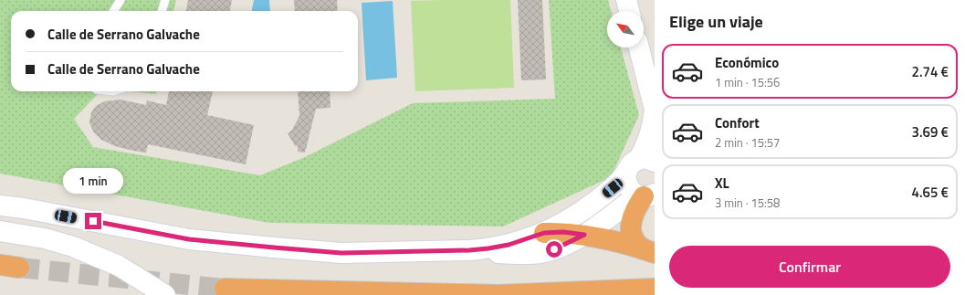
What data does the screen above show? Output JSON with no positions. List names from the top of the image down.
{
  "north": "top left",
  "page": {
    "heading": "Elige un viaje",
    "banner": ["Calle de Serrano Galvache", "Calle de Serrano Galvache"],
    "list": [
      {
        "name": "Económico",
        "note": "1 min · 15:56",
        "value": "2.74 €"
      },
      {
        "name": "Confort",
        "note": "2 min · 15:57",
        "value": "3.69 €"
      },
      {
        "name": "XL",
        "note": "3 min · 15:58",
        "value": "4.65 €"
      }
    ],
    "bubble": "1 min",
    "buttons": "Confirmar"
  }
}
